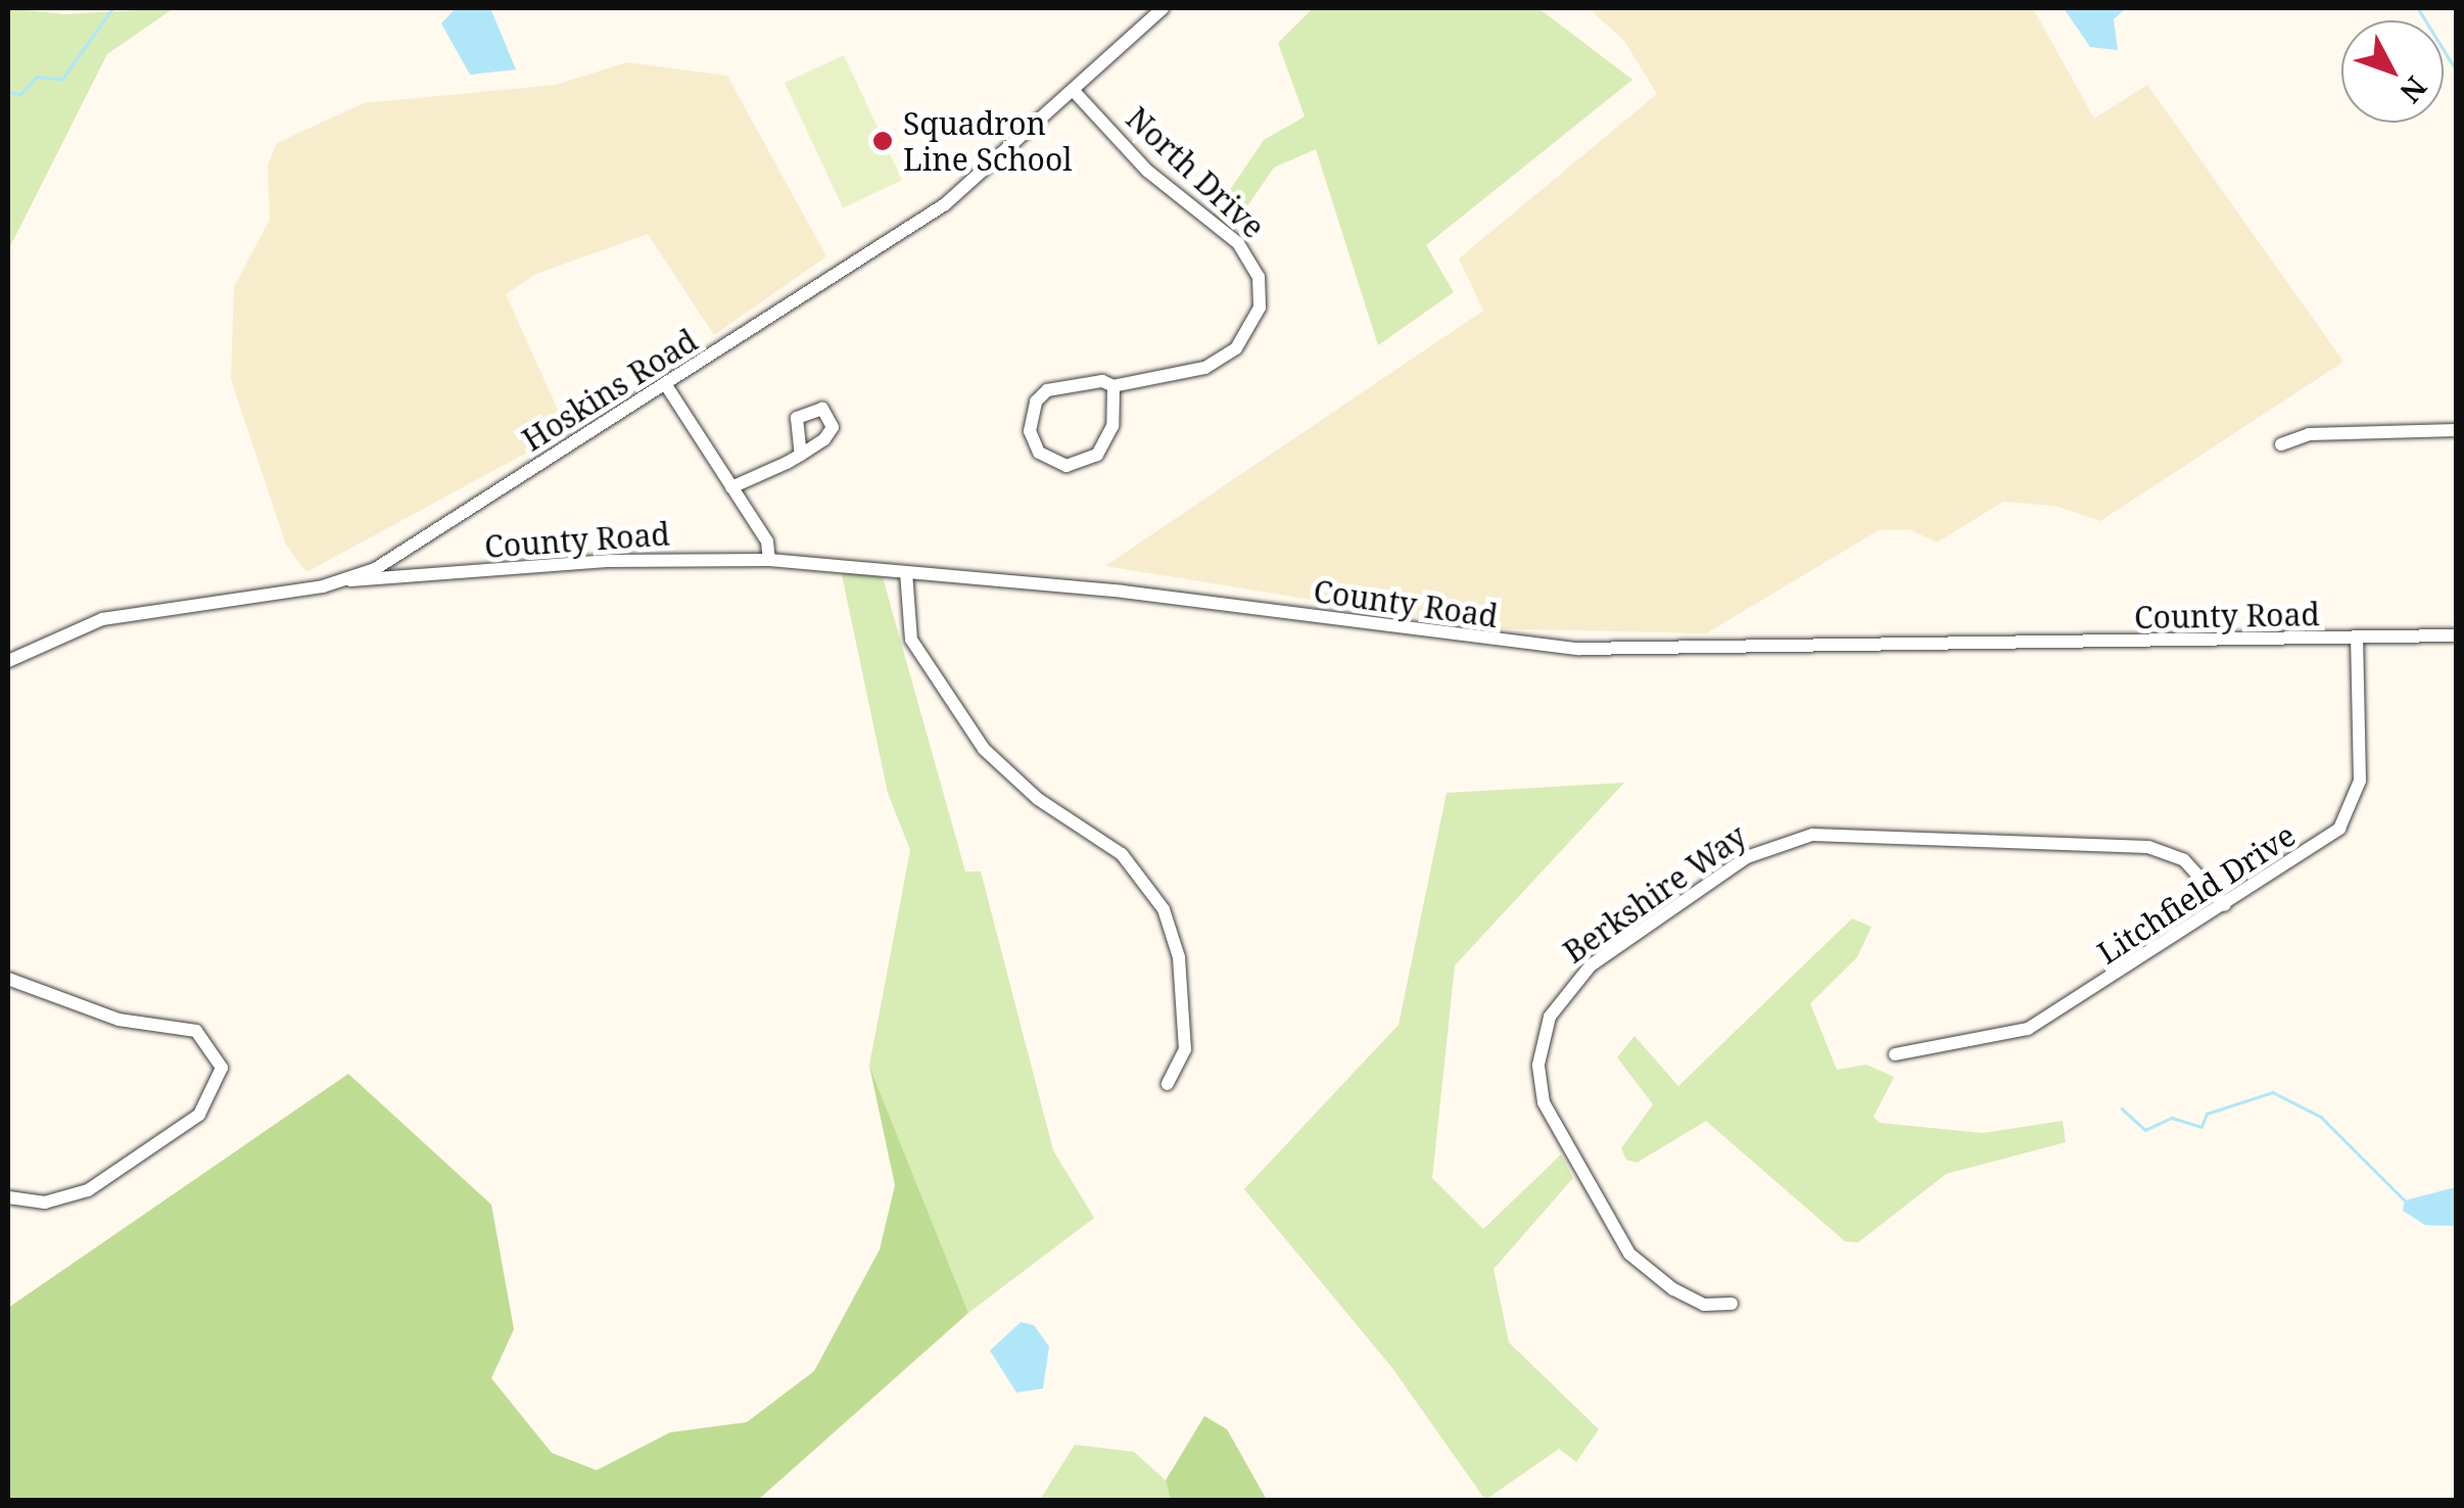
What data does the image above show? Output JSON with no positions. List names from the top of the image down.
{
  "streets": {
    "street": [
      "North Drive",
      "Hoskins Road",
      "County Road",
      "Berkshire Way",
      "Litchfield Drive"
    ]
  },
  "crossings": [
    ["North Drive", "Hoskins Road"],
    ["Hoskins Road", "County Road"],
    ["County Road", "Litchfield Drive"],
    ["Berkshire Way", "Litchfield Drive"]
  ],
  "places": ["Squadron Line School"],
  "north": "bottom right"
}
